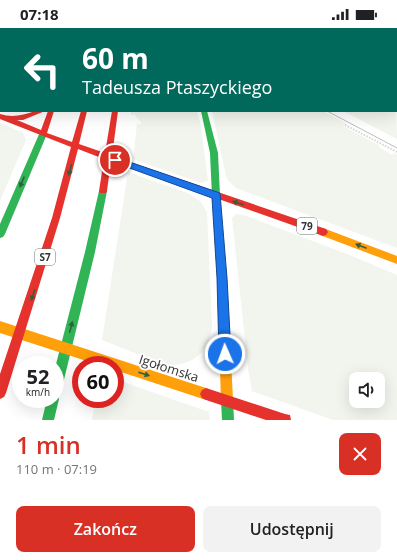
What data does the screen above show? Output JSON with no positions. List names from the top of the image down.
{
  "streets": {
    "main road": ["79", "S7", "Igołomska"]
  },
  "one_way": ["Igołomska"],
  "page": {
    "status": "07:18",
    "turn": ["60 m", "Tadeusza Ptaszyckiego"],
    "speed": "52 km/h",
    "limit": "60",
    "heading": ["1 min", "110 m · 07:19"],
    "buttons": ["Zakończ", "Udostępnij"]
  }
}
